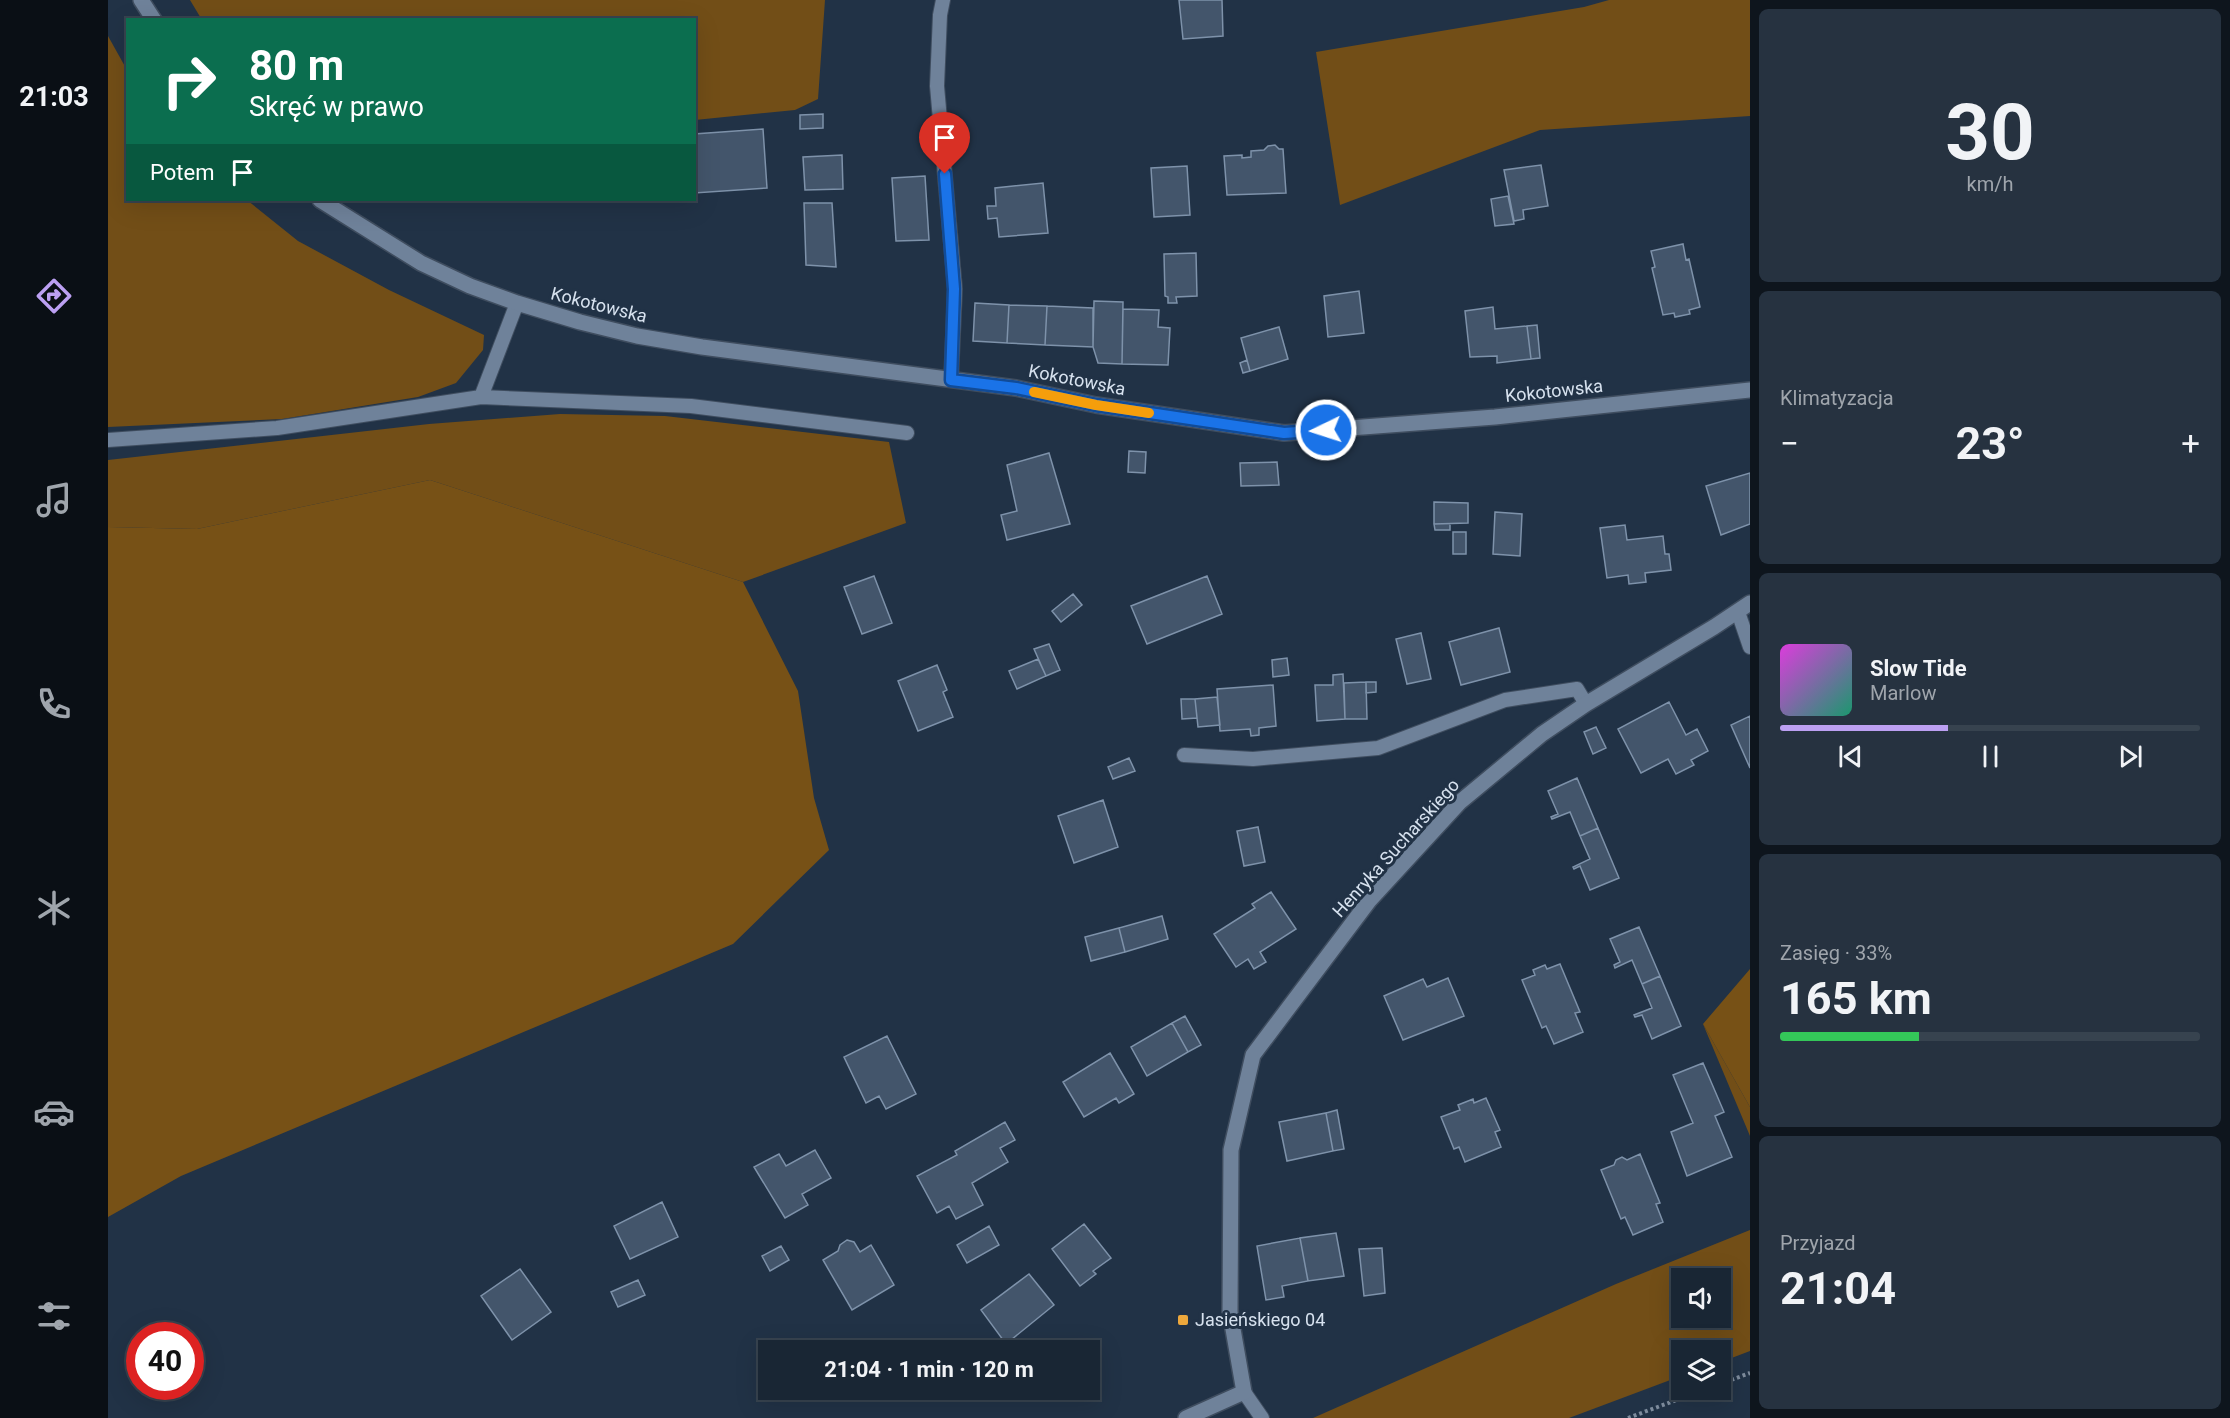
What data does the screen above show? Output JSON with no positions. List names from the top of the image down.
{
  "streets": {
    "street": ["Kokotowska", "Henryka Sucharskiego"]
  },
  "places": {
    "transit": ["Jasieńskiego 04"]
  },
  "page": {
    "tabs": "21:03",
    "tile": [
      ["30", "km/h"],
      "Klimatyzacja",
      ["Zasięg · 33%", "165 km"],
      ["Przyjazd", "21:04"]
    ],
    "turn": ["80 m", "Skręć w prawo"],
    "then": "Potem",
    "heat": ["−", "23°", "+"],
    "song": ["Slow Tide", "Marlow"],
    "limit": "40",
    "trip": "21:04 · 1 min · 120 m"
  }
}
